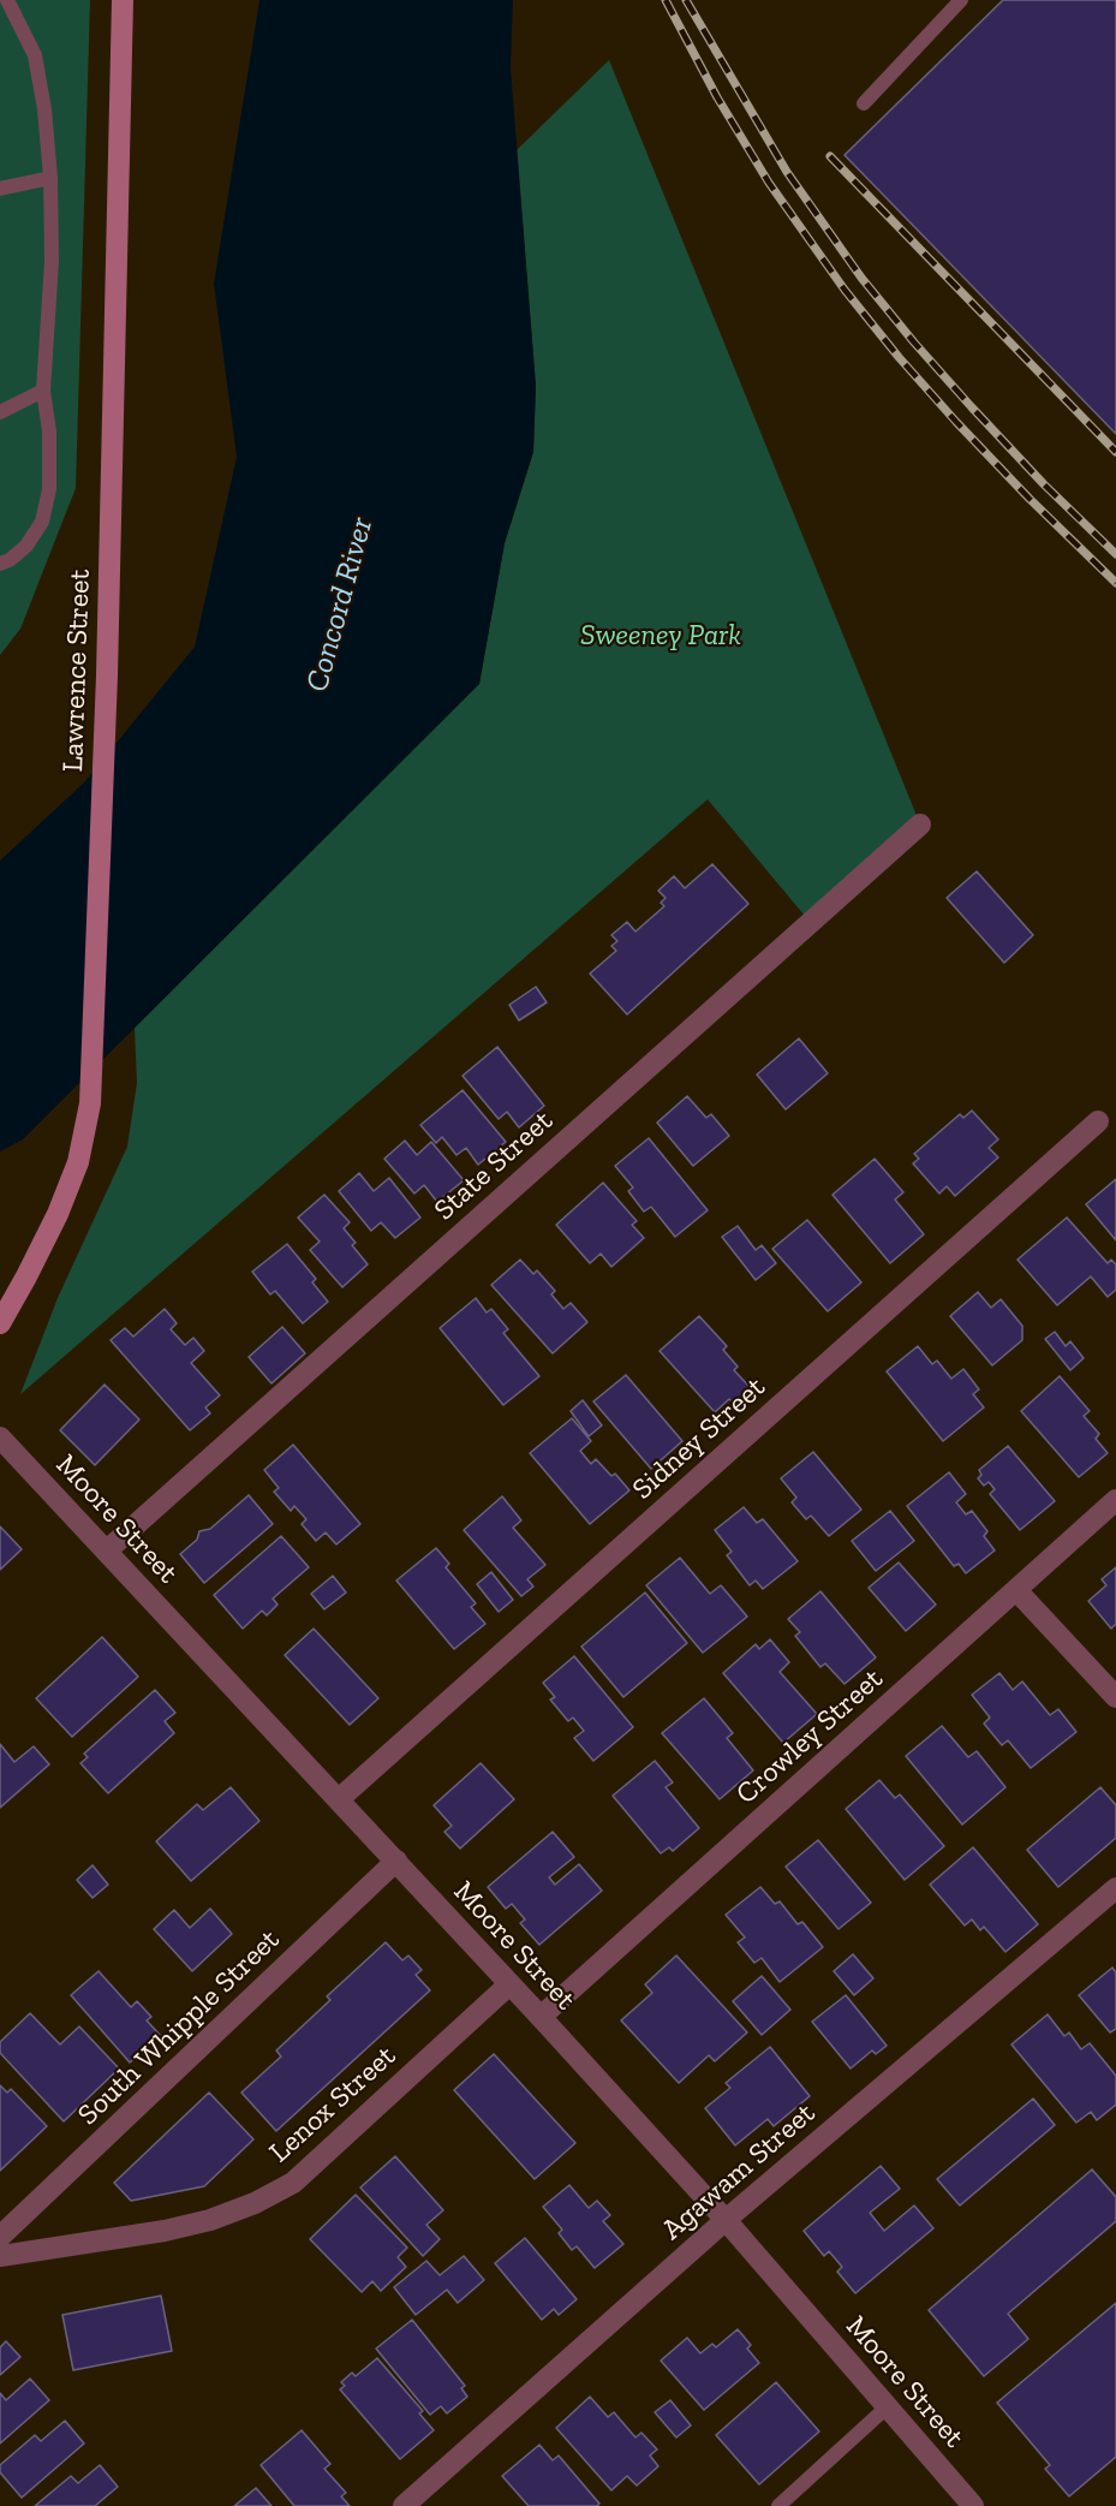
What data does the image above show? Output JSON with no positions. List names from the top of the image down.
{
  "streets": {
    "main road": ["Lawrence Street"],
    "street": [
      "State Street",
      "Sidney Street",
      "Moore Street",
      "Crowley Street",
      "South Whipple Street",
      "Lenox Street",
      "Agawam Street"
    ]
  },
  "crossings": [
    ["State Street", "Moore Street"],
    ["Sidney Street", "Moore Street"],
    ["Moore Street", "Crowley Street"],
    ["Moore Street", "South Whipple Street"],
    ["Moore Street", "Lenox Street"],
    ["Moore Street", "Agawam Street"]
  ],
  "water": ["Concord River"],
  "parks": ["Sweeney Park"]
}
